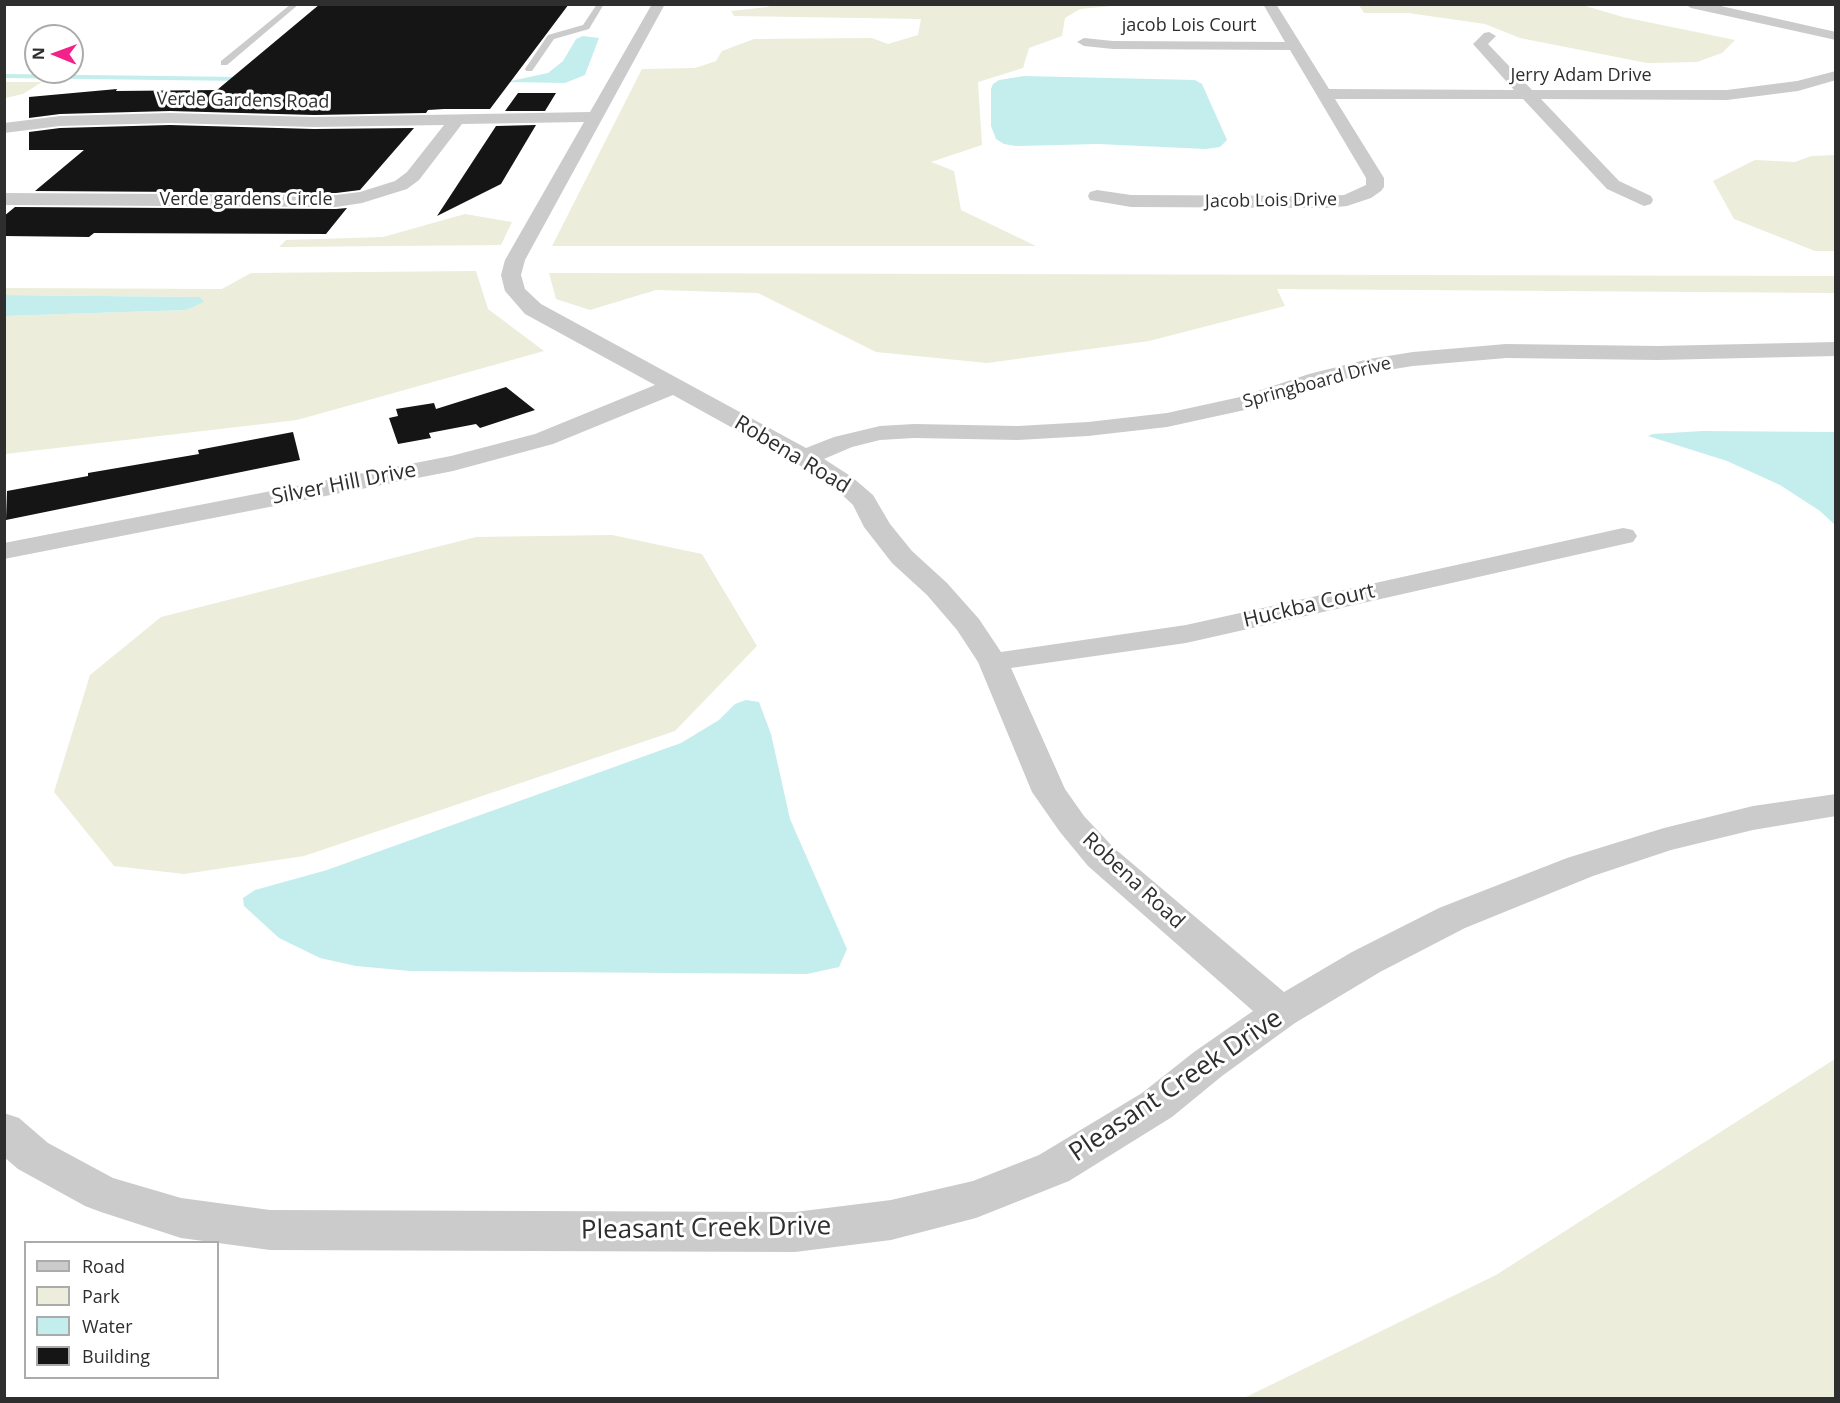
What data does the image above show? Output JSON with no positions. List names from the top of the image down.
{
  "streets": {
    "street": [
      "jacob Lois Court",
      "Jerry Adam Drive",
      "Verde Gardens Road",
      "Verde gardens Circle",
      "Jacob Lois Drive",
      "Springboard Drive",
      "Robena Road",
      "Silver Hill Drive",
      "Huckba Court",
      "Pleasant Creek Drive"
    ]
  },
  "crossings": [
    ["jacob Lois Court", "Jacob Lois Drive"],
    ["Jerry Adam Drive", "Jacob Lois Drive"],
    ["Verde Gardens Road", "Verde gardens Circle"],
    ["Verde Gardens Road", "Robena Road"],
    ["Springboard Drive", "Robena Road"],
    ["Robena Road", "Silver Hill Drive"],
    ["Robena Road", "Huckba Court"],
    ["Robena Road", "Pleasant Creek Drive"]
  ],
  "legend": [
    "Road",
    "Park",
    "Water",
    "Building"
  ],
  "north": "left"
}
